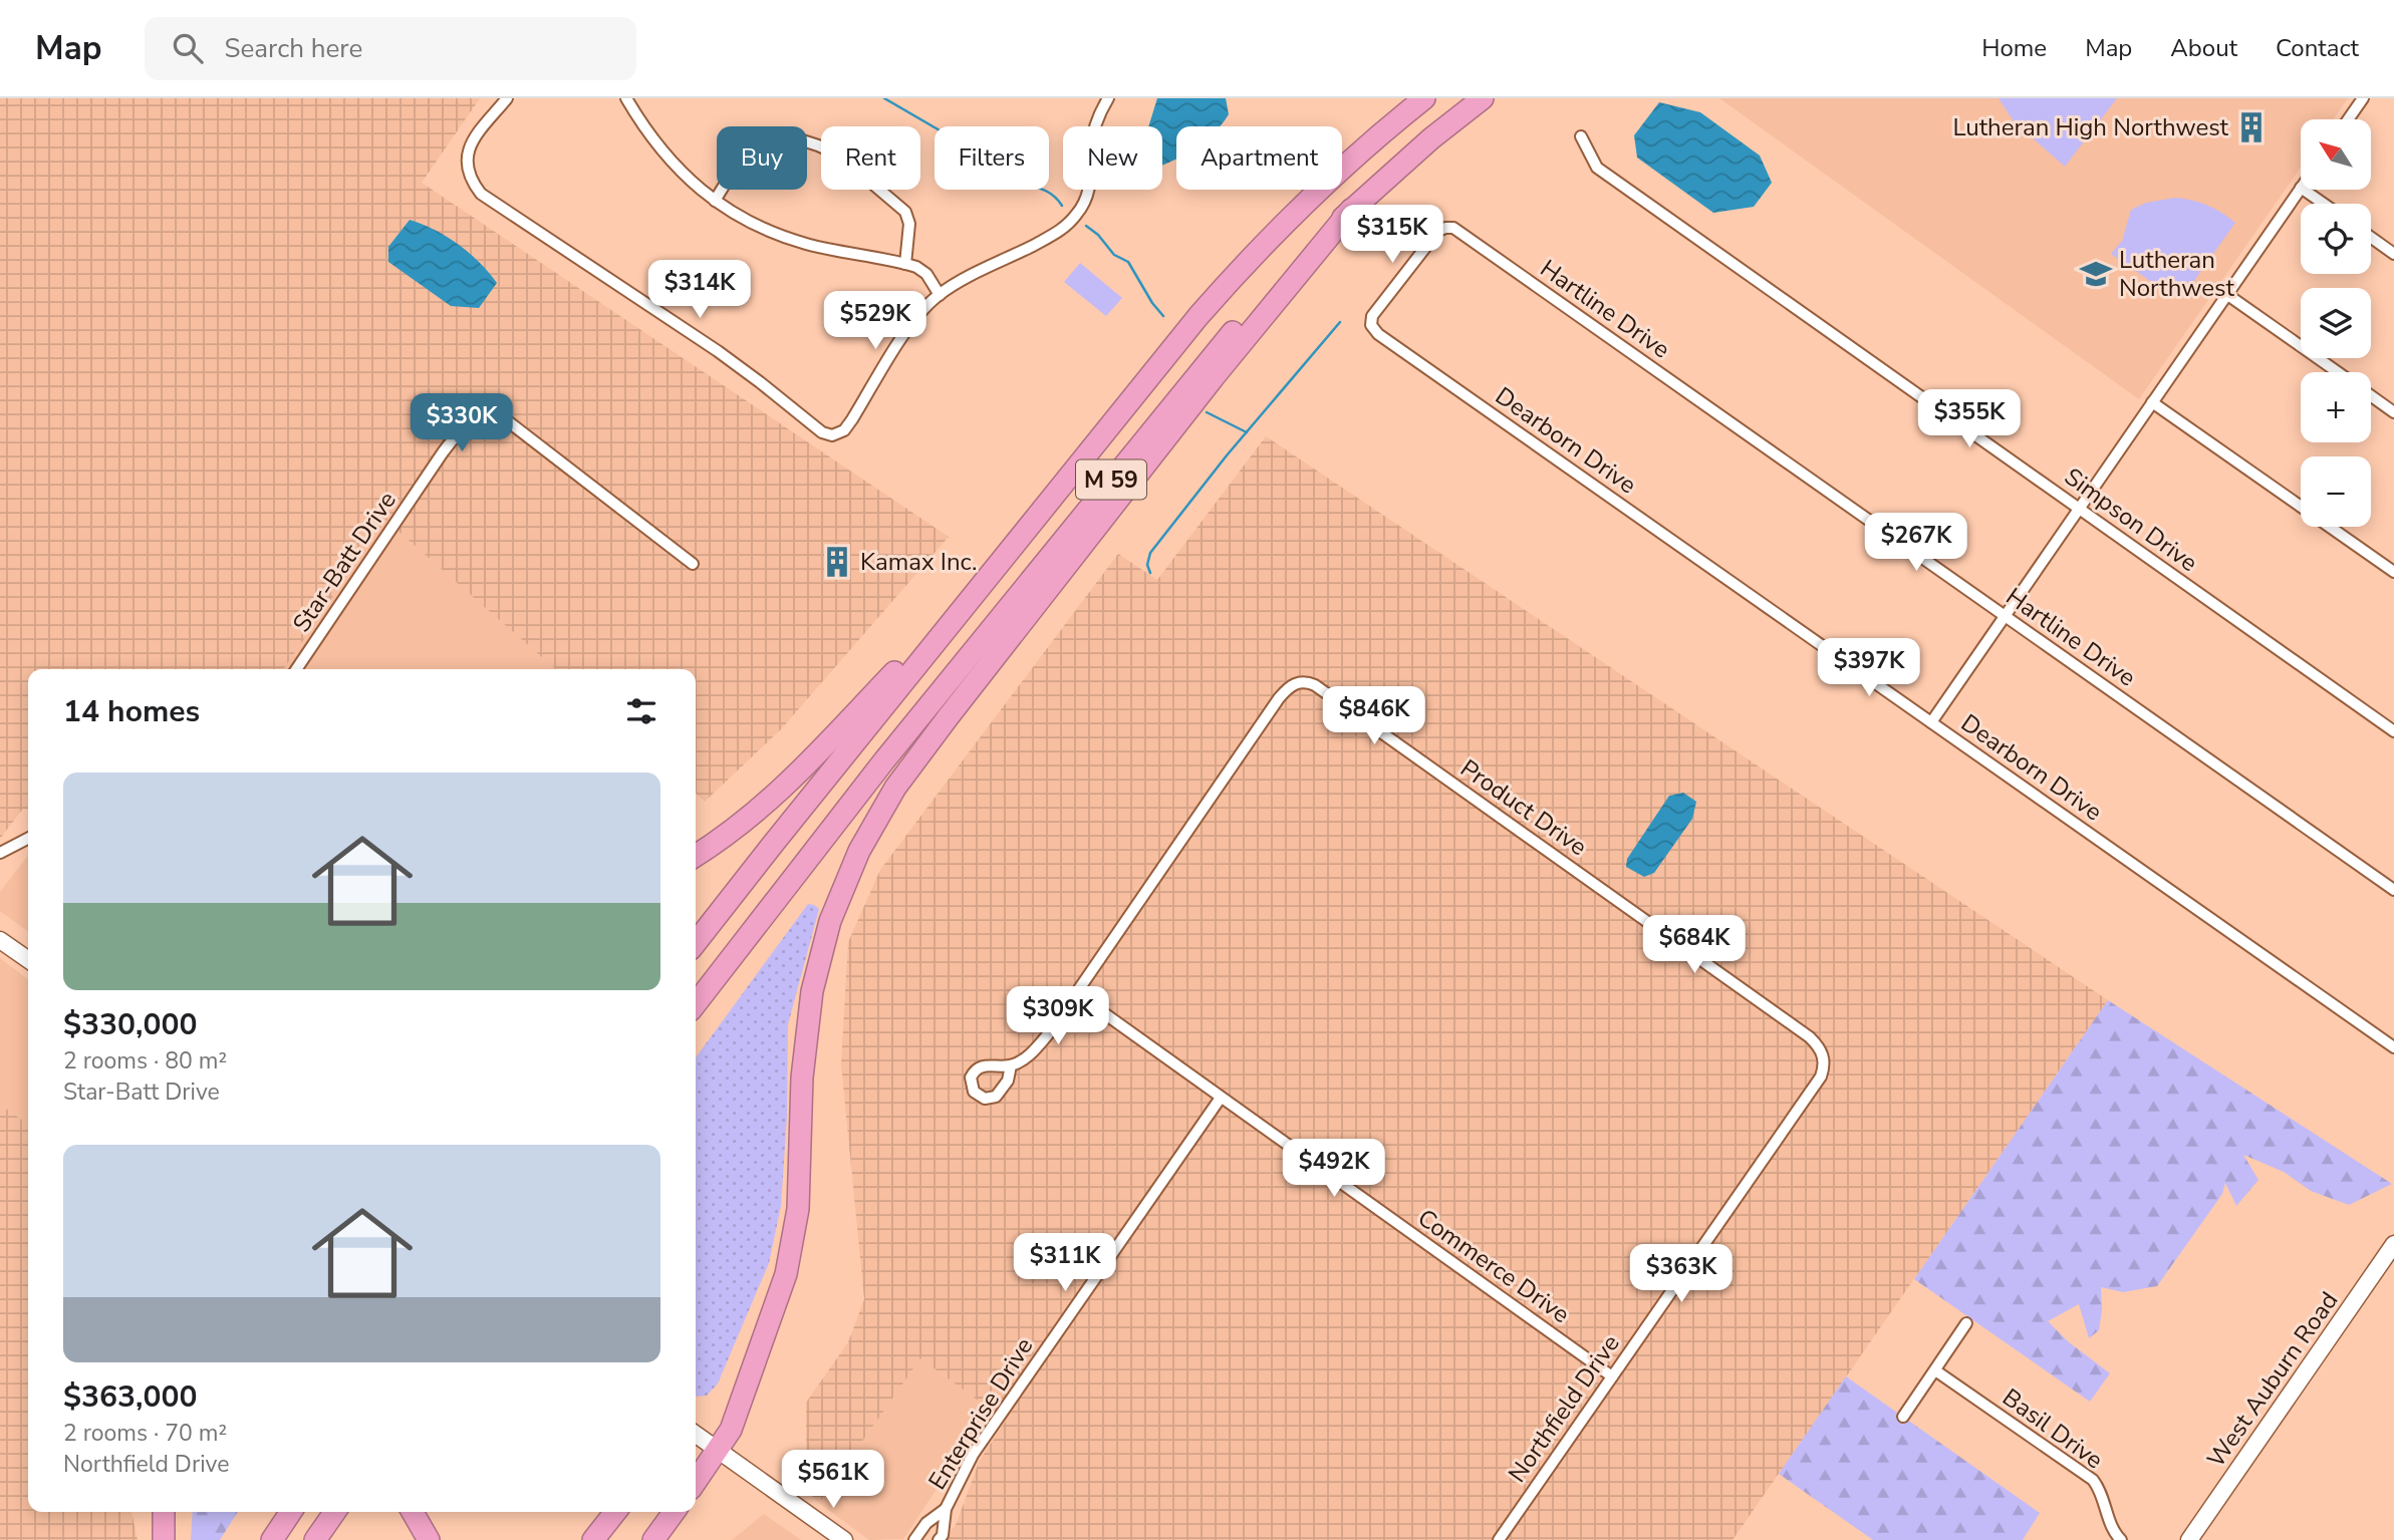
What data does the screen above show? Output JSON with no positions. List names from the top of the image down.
{
  "streets": {
    "highway": ["M 59"],
    "main road": ["West Auburn Road"],
    "street": [
      "Hartline Drive",
      "Dearborn Drive",
      "Simpson Drive",
      "Star-Batt Drive",
      "Product Drive",
      "Commerce Drive",
      "Northfield Drive",
      "Enterprise Drive",
      "Basil Drive"
    ]
  },
  "crossings": [
    ["Hartline Drive", "Dearborn Drive"],
    ["Product Drive", "Commerce Drive"],
    ["Product Drive", "Northfield Drive"],
    ["Commerce Drive", "Northfield Drive"],
    ["Commerce Drive", "Enterprise Drive"]
  ],
  "places": {
    "building": ["Lutheran High Northwest", "Kamax Inc."],
    "school or university": ["Lutheran Northwest"]
  },
  "north": "top left",
  "page": {
    "header": "Map",
    "search": "Search here",
    "nav": [
      "Home",
      "Map",
      "About",
      "Contact"
    ],
    "map_buttons": ["+", "−"],
    "chip": [
      "Buy",
      "Rent",
      "Filters",
      "New",
      "Apartment"
    ],
    "price": [
      "$315K",
      "$314K",
      "$529K",
      "$355K",
      "$330K",
      "$267K",
      "$397K",
      "$846K",
      "$684K",
      "$309K",
      "$492K",
      "$311K",
      "$363K",
      "$561K"
    ],
    "heading": "14 homes",
    "list": [
      {
        "name": "$330,000",
        "note": "2 rooms · 80 m² · Star-Batt Drive"
      },
      {
        "name": "$363,000",
        "note": "2 rooms · 70 m² · Northfield Drive"
      }
    ]
  }
}
